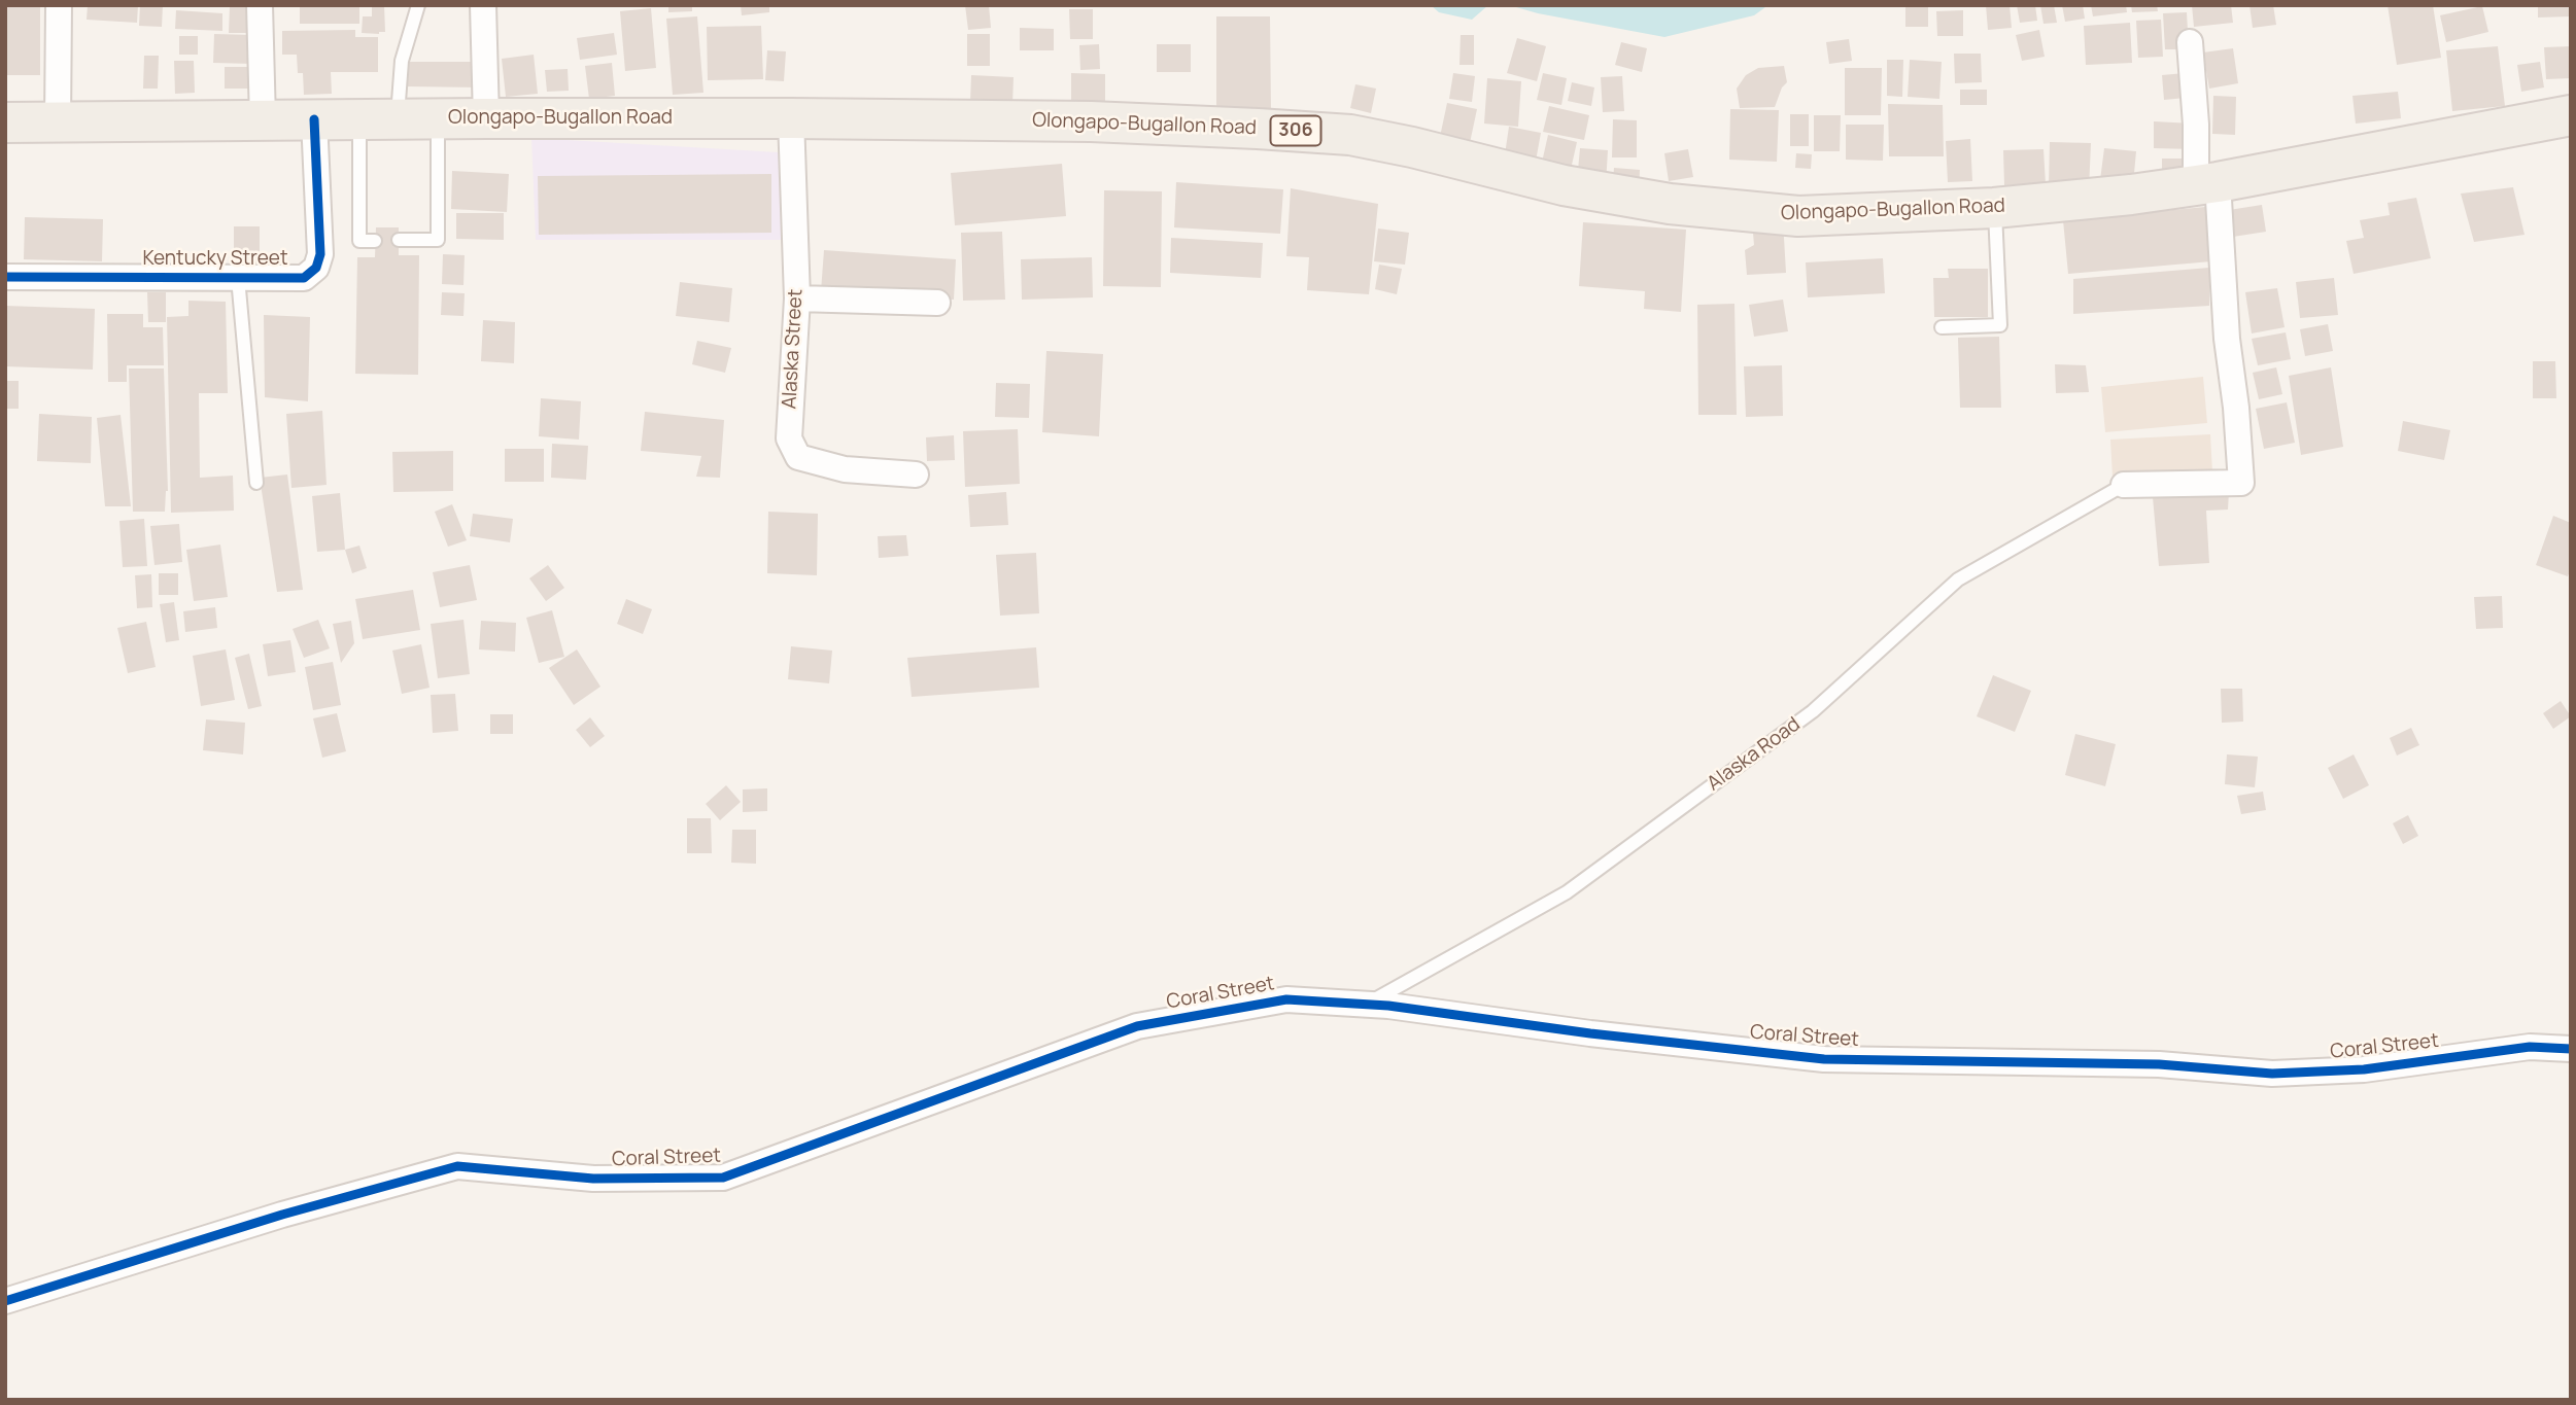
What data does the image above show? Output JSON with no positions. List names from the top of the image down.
{
  "streets": {
    "main road": ["Olongapo-Bugallon Road", "306"],
    "street": ["Kentucky Street", "Alaska Street", "Coral Street"],
    "lane": ["Alaska Road"]
  },
  "crossings": [
    ["Olongapo-Bugallon Road", "Kentucky Street"],
    ["Olongapo-Bugallon Road", "Alaska Street"],
    ["Alaska Road", "Coral Street"]
  ]
}
